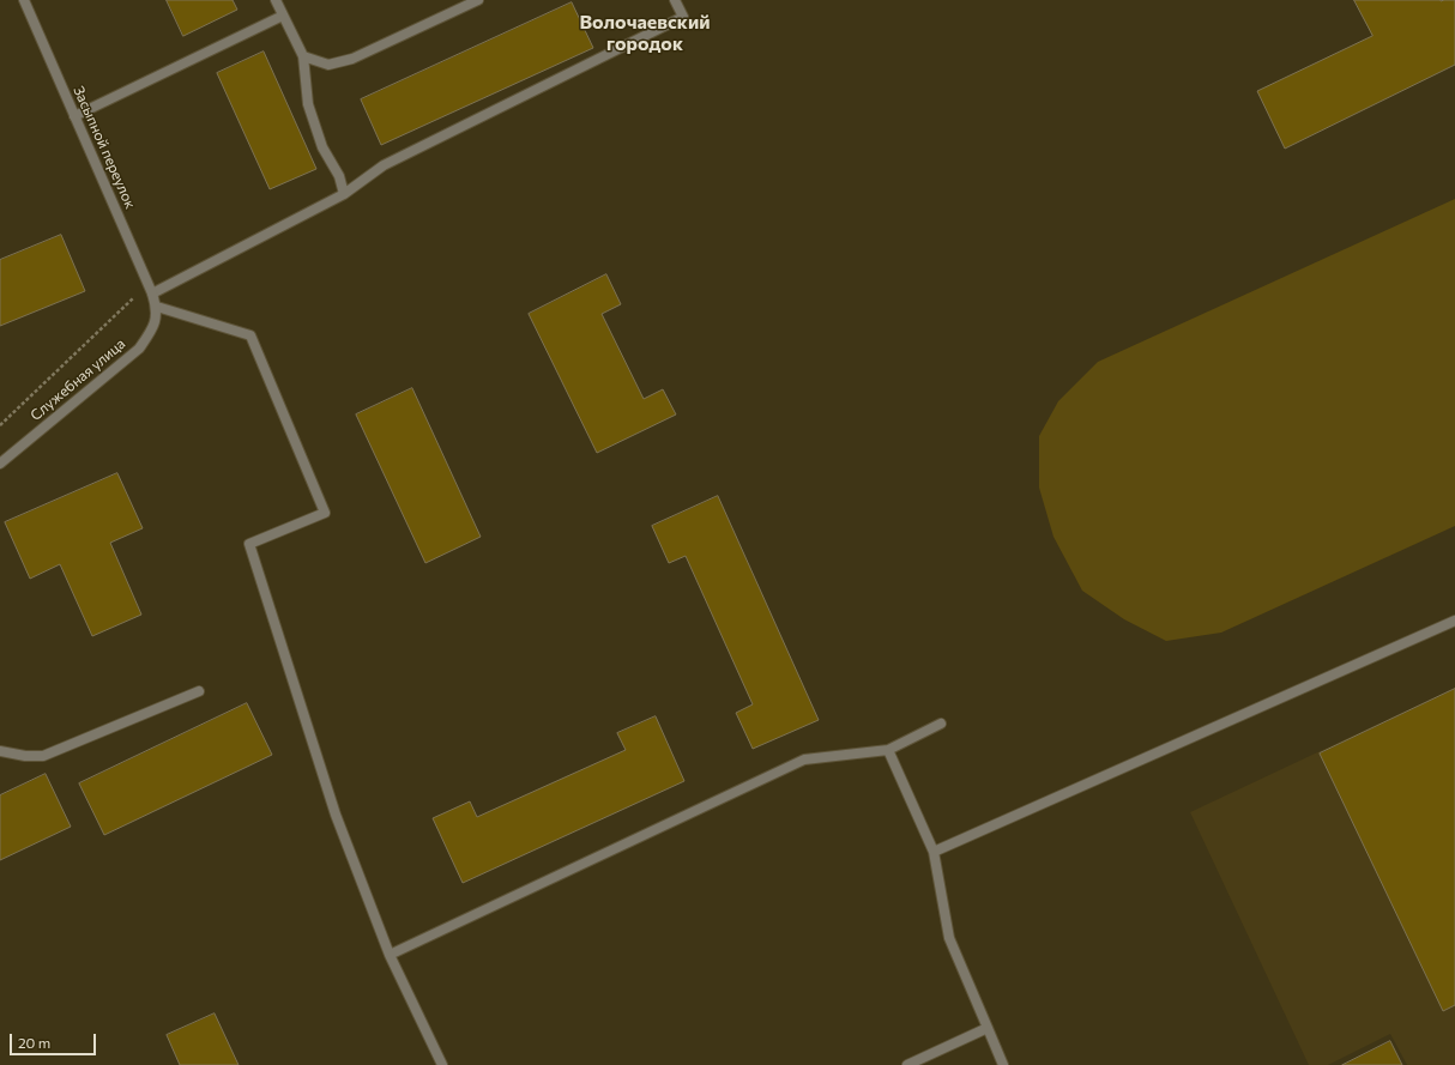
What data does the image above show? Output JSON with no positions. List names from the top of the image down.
{
  "streets": {
    "street": ["Засыпной переулок", "Служебная улица"]
  },
  "crossings": [
    ["Засыпной переулок", "Служебная улица"]
  ],
  "districts": ["Волочаевский городок"],
  "scale_bar": "20 m"
}
